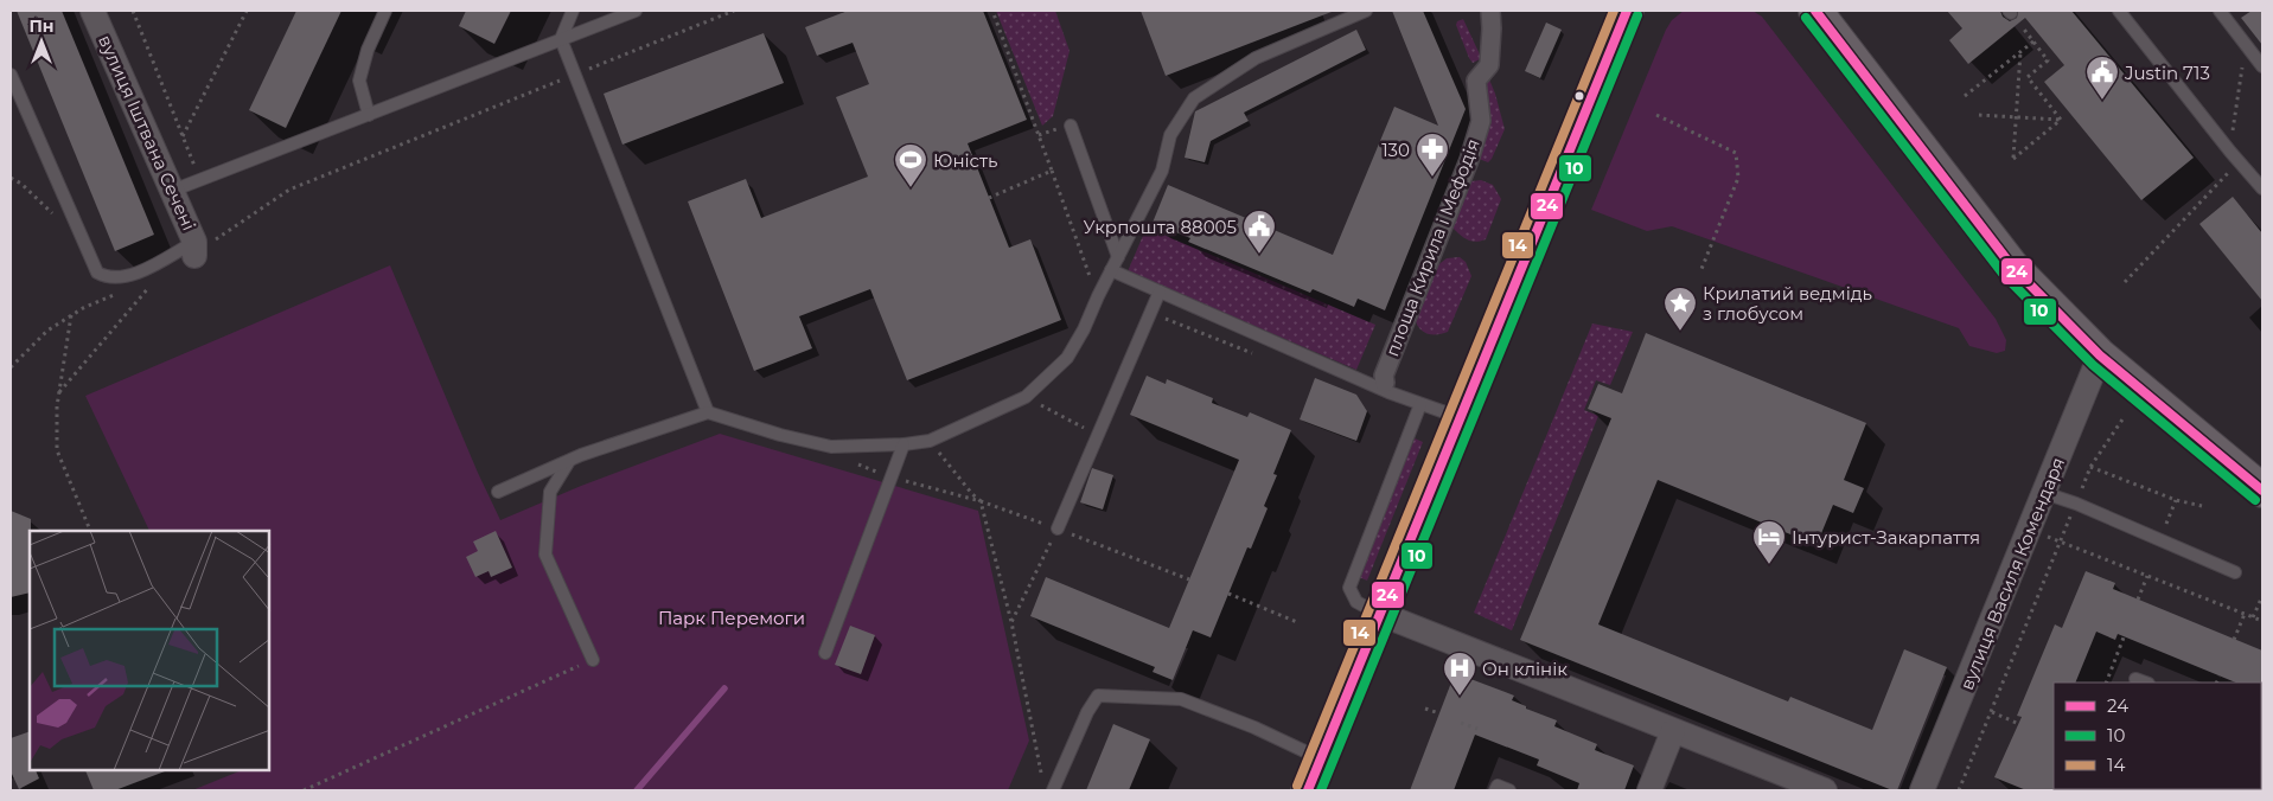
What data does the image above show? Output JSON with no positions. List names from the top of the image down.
{
  "streets": {
    "street": ["вулиця Іштвана Сечені", "площа Кирила і Мефодія", "вулиця Василя Комендаря"]
  },
  "parks": ["Парк Перемоги"],
  "places": {
    "public building": ["Justin 713", "Укрпошта 88005"],
    "pharmacy": ["130"],
    "sports": ["Юність"],
    "place": ["Крилатий ведмідь з глобусом"],
    "hotel": ["Інтурист-Закарпаття"],
    "hospital": ["Он клінік"]
  },
  "lines": ["transit line 24", "transit line 14", "transit line 10"],
  "legend": ["24", "10", "14"],
  "north": "top"
}
